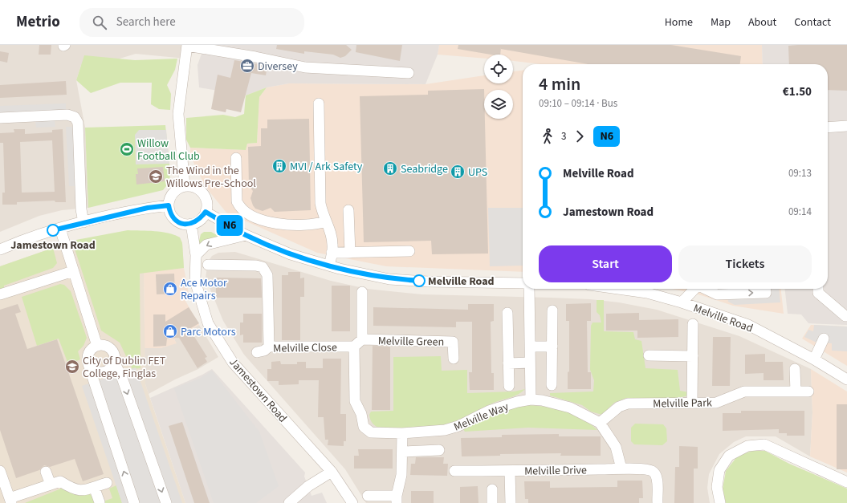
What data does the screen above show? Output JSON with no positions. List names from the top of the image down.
{
  "streets": {
    "street": [
      "Melville Road",
      "Melville Green",
      "Melville Close",
      "Jamestown Road",
      "Melville Park",
      "Melville Way",
      "Melville Drive"
    ]
  },
  "crossings": [
    ["Melville Green", "Melville Close"],
    ["Melville Green", "Melville Way"],
    ["Melville Close", "Melville Way"],
    ["Melville Park", "Melville Way"],
    ["Melville Way", "Melville Drive"]
  ],
  "places": {
    "office": ["Diversey"],
    "sports": ["Willow Football Club"],
    "building": ["MVI / Ark Safety", "Seabridge", "UPS"],
    "school or university": ["The Wind in the Willows Pre-School", "City of Dublin FET College, Finglas"],
    "other": ["Jamestown Road", "Melville Road"],
    "shop": ["Ace Motor Repairs", "Parc Motors"]
  },
  "lines": ["bus line N6"],
  "page": {
    "header": "Metrio",
    "search": "Search here",
    "nav": [
      "Home",
      "Map",
      "About",
      "Contact"
    ],
    "on_map": "N6",
    "heading": ["4 min", "09:10 – 09:14 · Bus", "€1.50"],
    "legs": ["3", "N6"],
    "list": [
      {
        "name": "Melville Road",
        "value": "09:13"
      },
      {
        "name": "Jamestown Road",
        "value": "09:14"
      }
    ],
    "buttons": ["Start", "Tickets"]
  }
}
